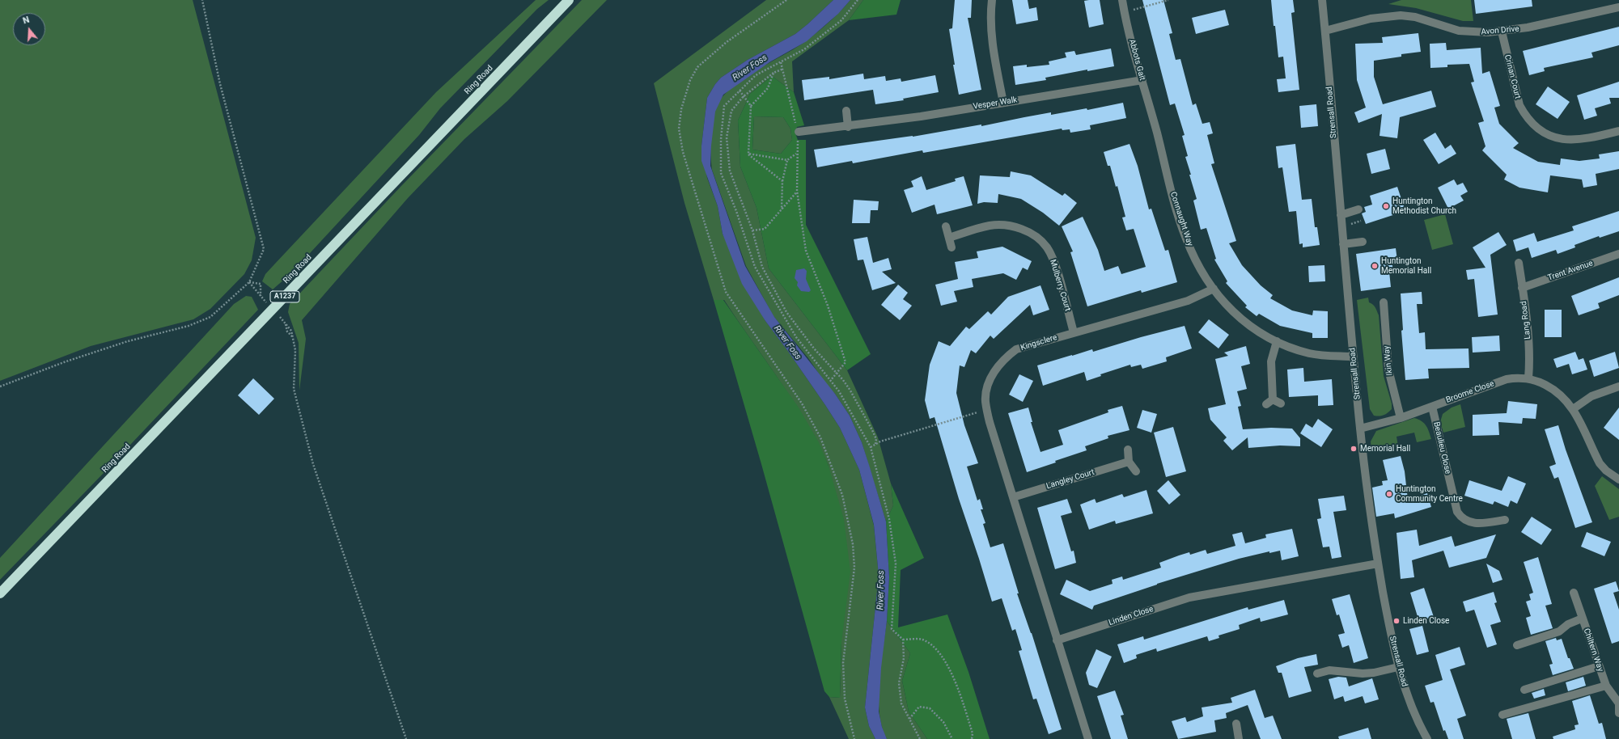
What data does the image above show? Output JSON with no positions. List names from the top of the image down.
{
  "streets": {
    "highway": ["Ring Road", "A1237"],
    "street": [
      "Avon Drive",
      "Abbots Gait",
      "Crinan Court",
      "Vesper Walk",
      "Strensall Road",
      "Connaught Way",
      "Trent Avenue",
      "Mulberry Court",
      "Lang Road",
      "Kingsclere",
      "Ikin Way",
      "Broome Close",
      "Beaulieu Close",
      "Langley Court",
      "Linden Close",
      "Chiltern Way"
    ]
  },
  "crossings": [
    ["Avon Drive", "Crinan Court"],
    ["Avon Drive", "Strensall Road"],
    ["Abbots Gait", "Vesper Walk"],
    ["Abbots Gait", "Connaught Way"],
    ["Strensall Road", "Connaught Way"],
    ["Strensall Road", "Broome Close"],
    ["Strensall Road", "Linden Close"],
    ["Connaught Way", "Kingsclere"],
    ["Trent Avenue", "Lang Road"],
    ["Mulberry Court", "Kingsclere"],
    ["Lang Road", "Broome Close"],
    ["Kingsclere", "Langley Court"],
    ["Kingsclere", "Linden Close"],
    ["Ikin Way", "Broome Close"],
    ["Broome Close", "Beaulieu Close"]
  ],
  "water": ["River Foss"],
  "places": [
    "Huntington Methodist Church",
    "Huntington Memorial Hall",
    "Memorial Hall",
    "Huntington Community Centre",
    "Linden Close"
  ],
  "north": "top"
}
